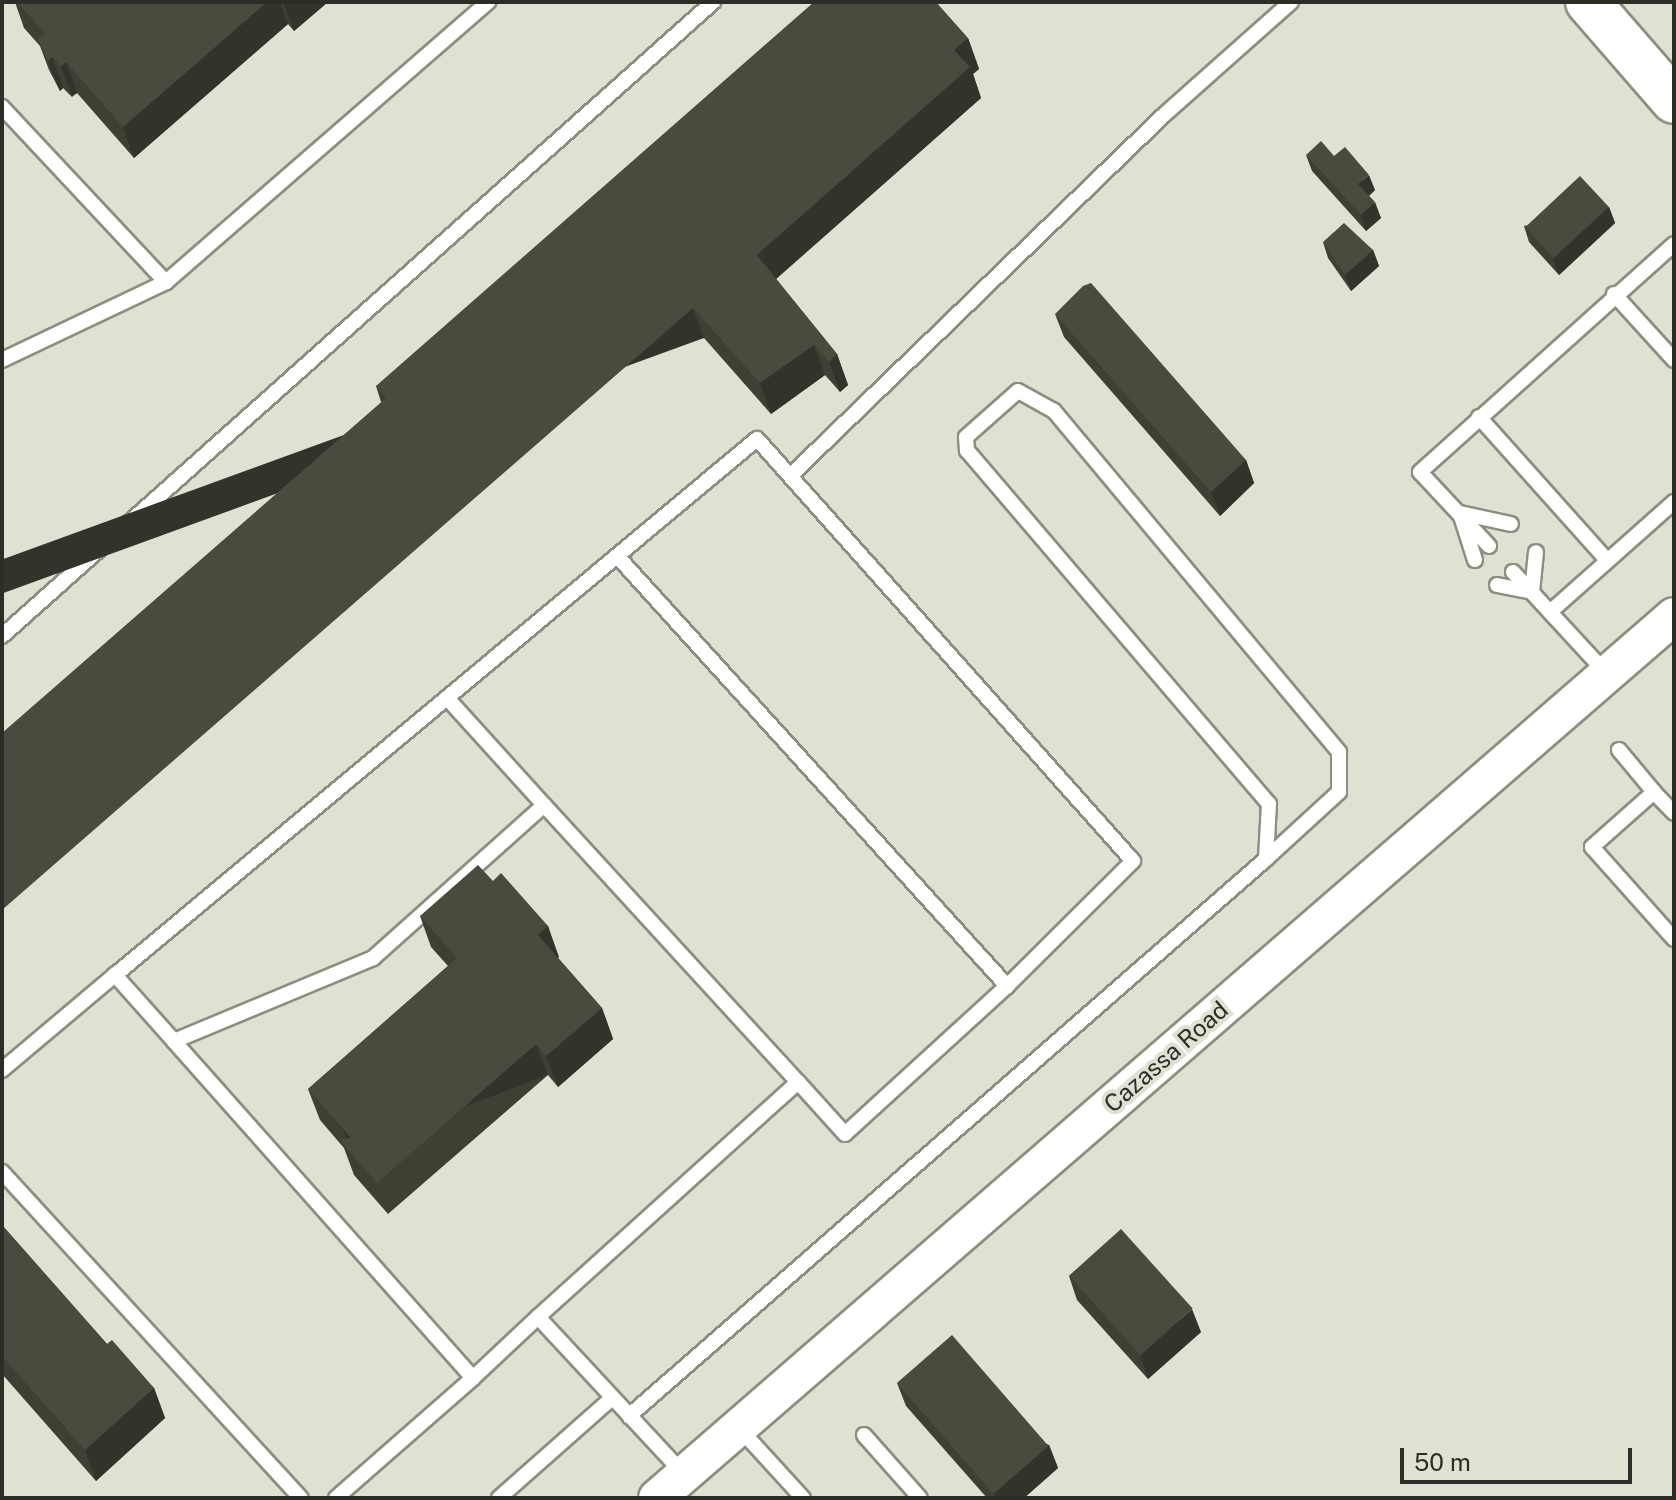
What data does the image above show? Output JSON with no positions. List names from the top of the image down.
{
  "streets": {
    "street": ["Cazassa Road"]
  },
  "scale_bar": "50 m"
}
